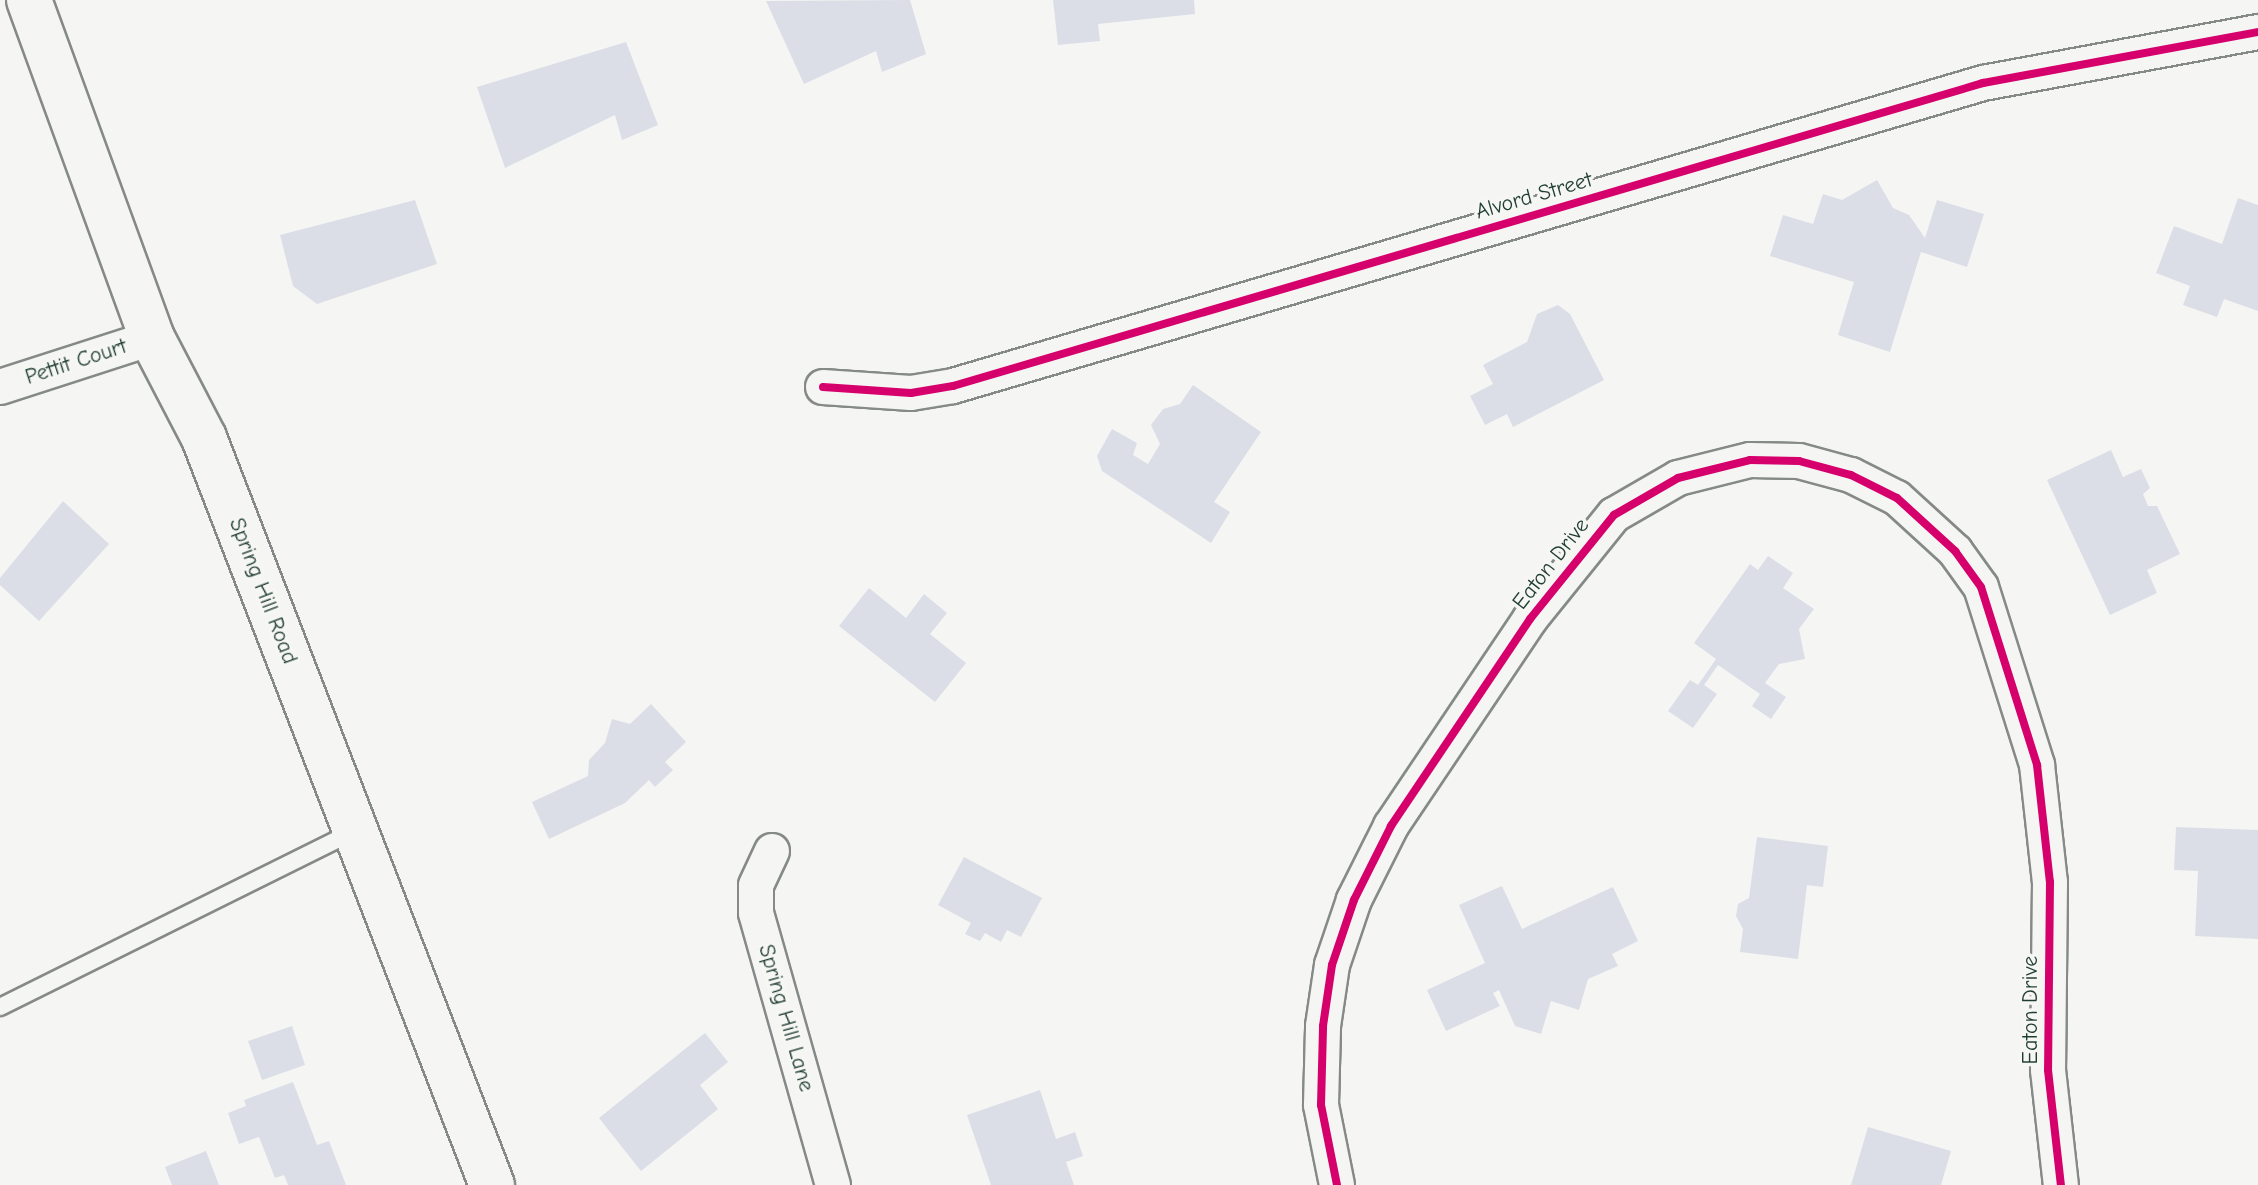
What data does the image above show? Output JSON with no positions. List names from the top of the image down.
{
  "streets": {
    "main road": ["Spring Hill Road"],
    "street": [
      "Alvord Street",
      "Pettit Court",
      "Eaton Drive",
      "Spring Hill Lane"
    ]
  },
  "crossings": [
    ["Pettit Court", "Spring Hill Road"]
  ]
}
